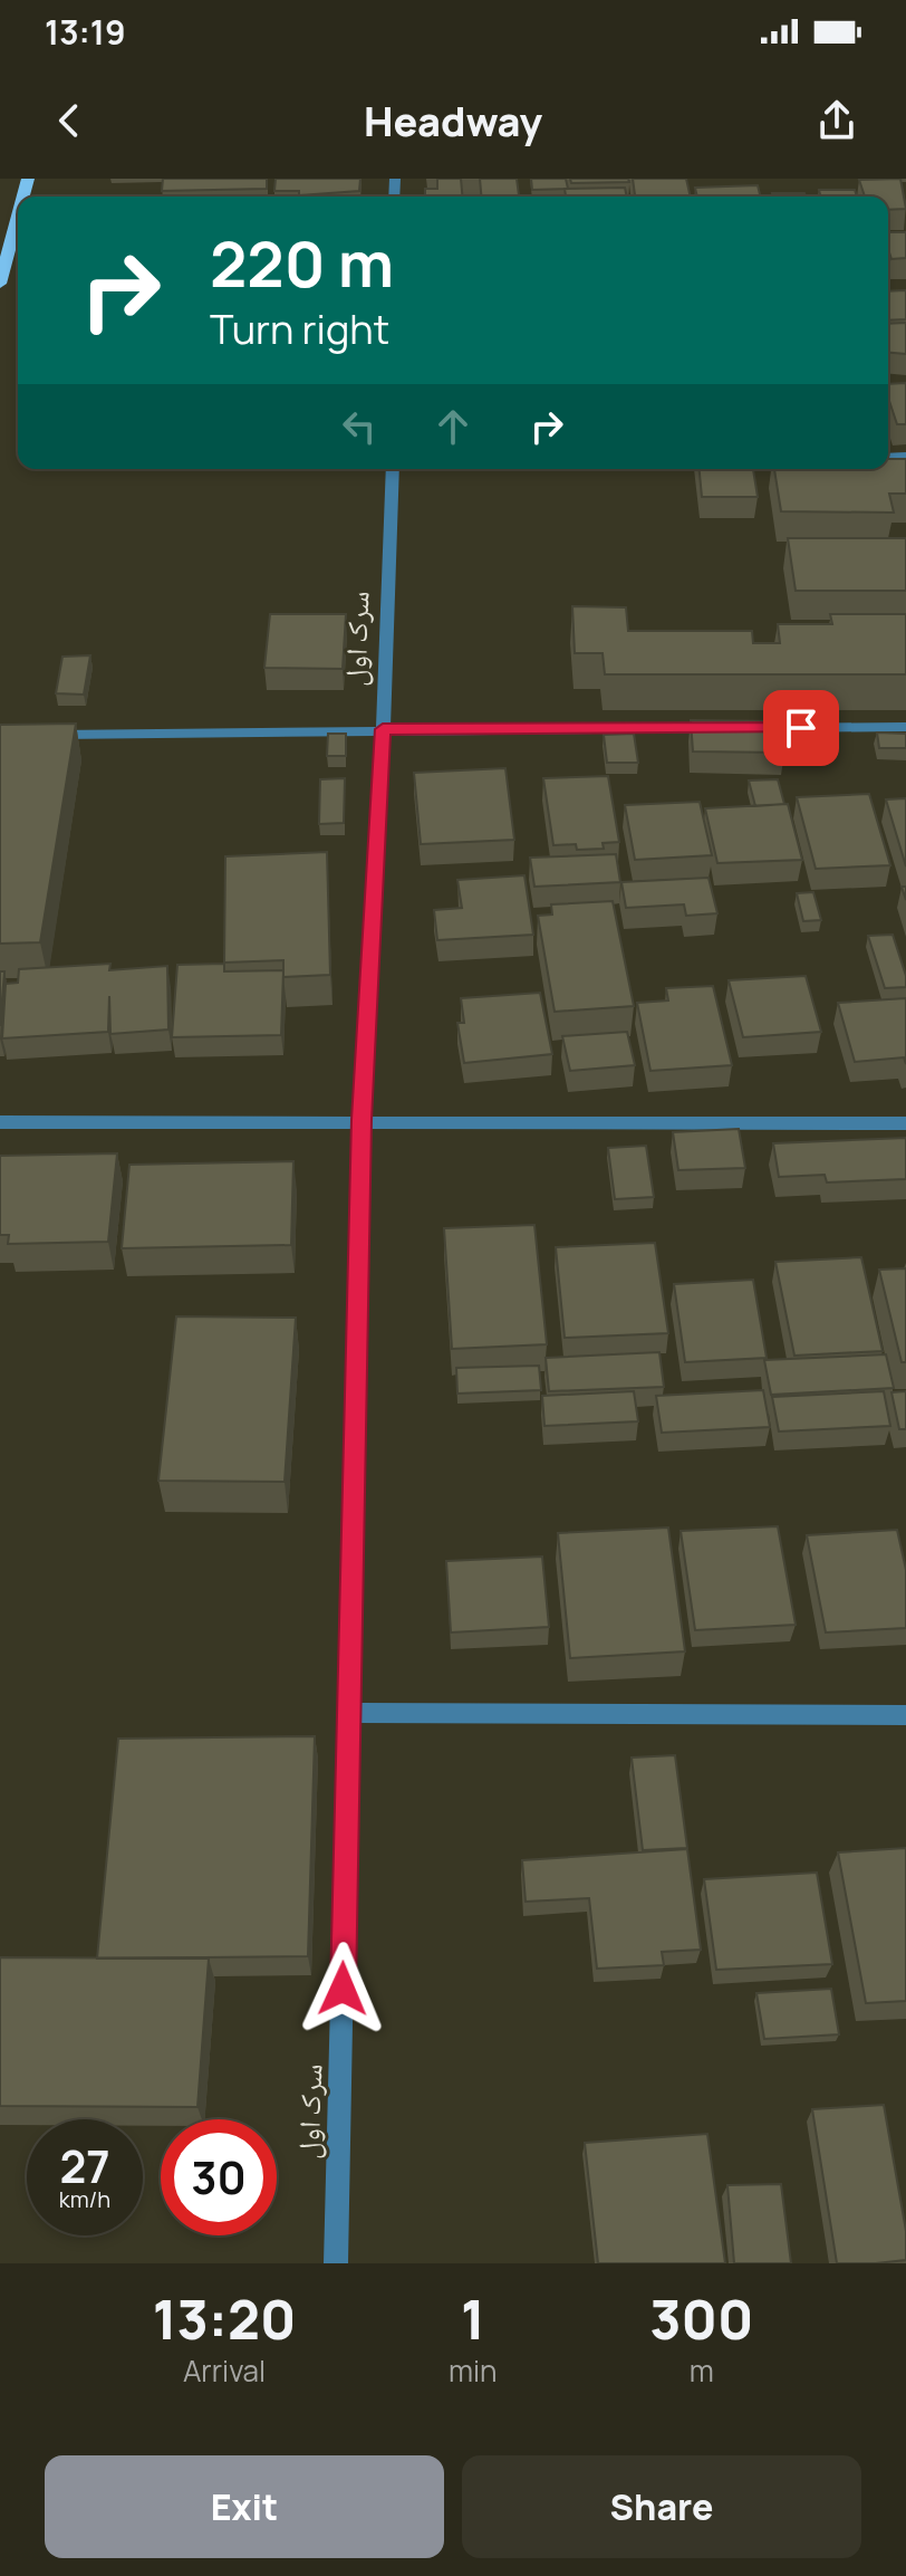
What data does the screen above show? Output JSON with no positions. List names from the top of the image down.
{
  "streets": {
    "street": ["سرک‌ اول"]
  },
  "page": {
    "status": "13:19",
    "header": "Headway",
    "turn": ["220 m", "Turn right"],
    "speed": "27 km/h",
    "limit": "30",
    "eta": [
      "13:20",
      "Arrival",
      "1",
      "min",
      "300",
      "m"
    ],
    "buttons": ["Exit", "Share"]
  }
}
